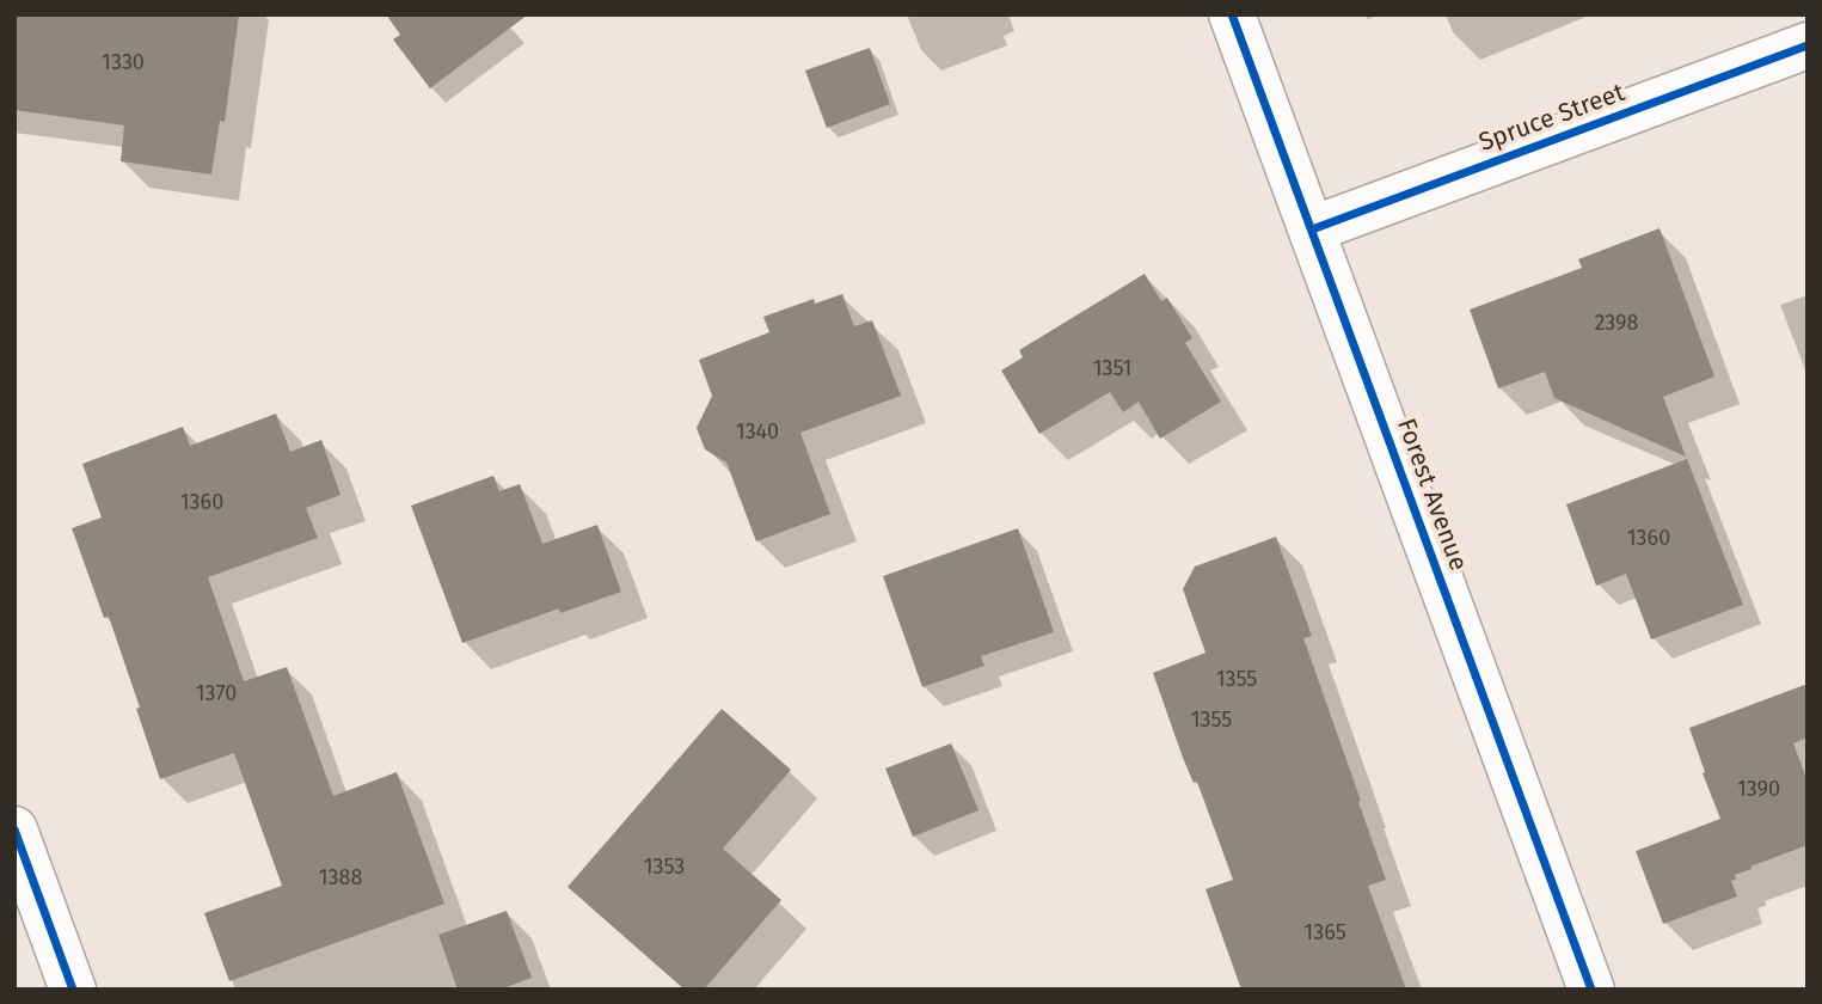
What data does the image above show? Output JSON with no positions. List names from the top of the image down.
{
  "streets": {
    "street": ["Spruce Street", "Forest Avenue"]
  },
  "crossings": [
    ["Spruce Street", "Forest Avenue"]
  ],
  "house_numbers": [
    "1330",
    "2398",
    "1351",
    "1340",
    "1360",
    "1360",
    "1355",
    "1370",
    "1355",
    "1390",
    "1353",
    "1388",
    "1365"
  ]
}
